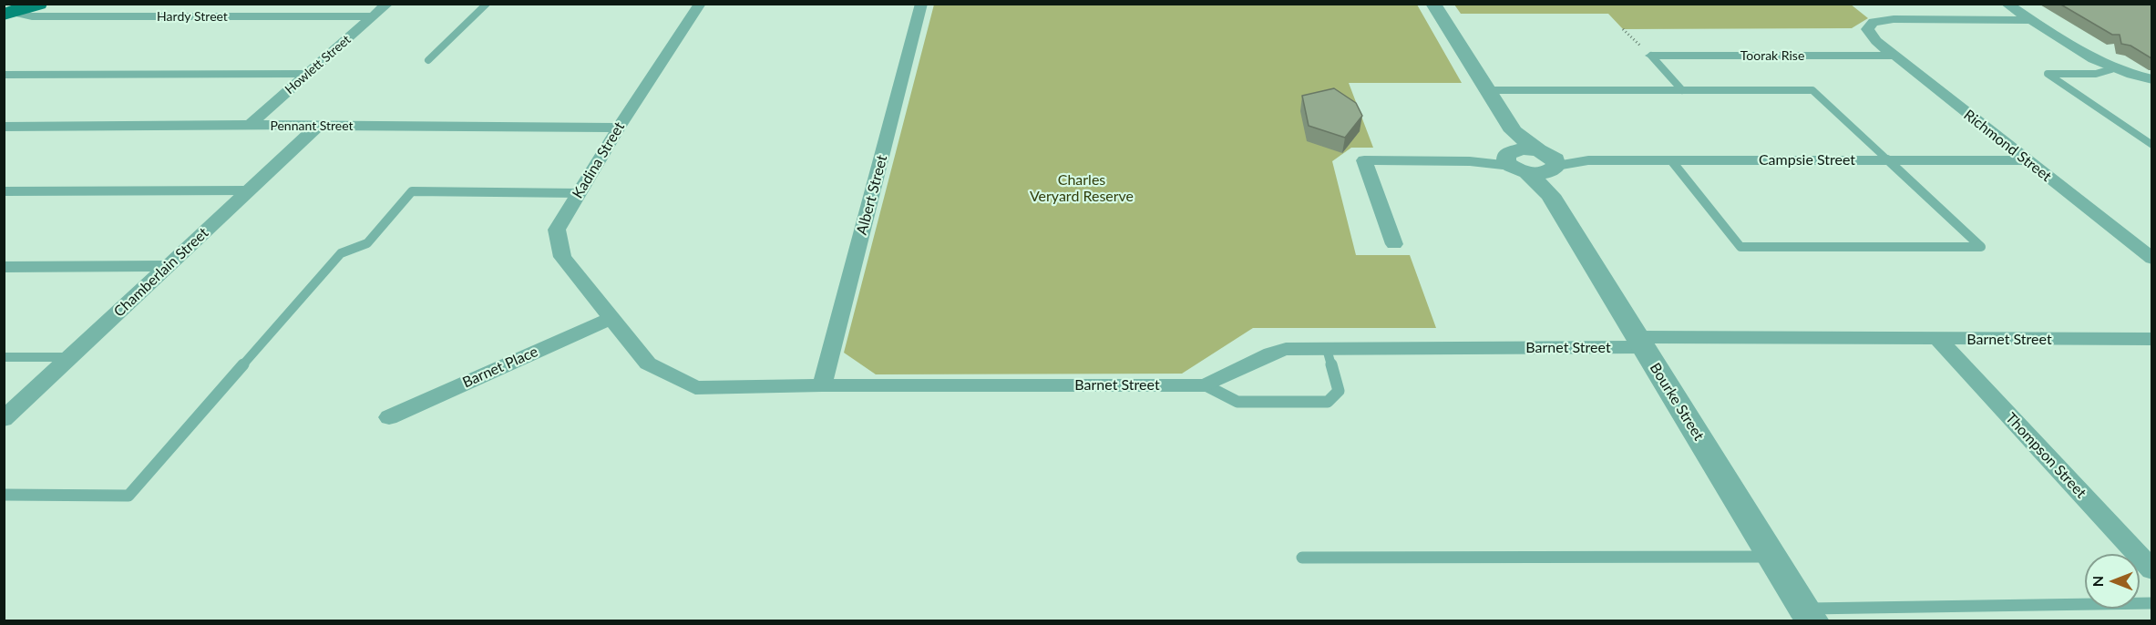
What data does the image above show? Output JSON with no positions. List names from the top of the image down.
{
  "streets": {
    "street": [
      "Hardy Street",
      "Toorak Rise",
      "Howlett Street",
      "Pennant Street",
      "Richmond Street",
      "Kadina Street",
      "Campsie Street",
      "Albert Street",
      "Chamberlain Street",
      "Barnet Street",
      "Barnet Place",
      "Bourke Street",
      "Thompson Street"
    ]
  },
  "crossings": [
    ["Hardy Street", "Howlett Street"],
    ["Toorak Rise", "Richmond Street"],
    ["Howlett Street", "Pennant Street"],
    ["Pennant Street", "Kadina Street"],
    ["Pennant Street", "Chamberlain Street"],
    ["Richmond Street", "Campsie Street"],
    ["Kadina Street", "Barnet Street"],
    ["Kadina Street", "Barnet Place"],
    ["Campsie Street", "Bourke Street"],
    ["Albert Street", "Barnet Street"],
    ["Barnet Street", "Barnet Place"],
    ["Barnet Street", "Bourke Street"],
    ["Barnet Street", "Thompson Street"]
  ],
  "parks": ["Charles Veryard Reserve"],
  "north": "left"
}
